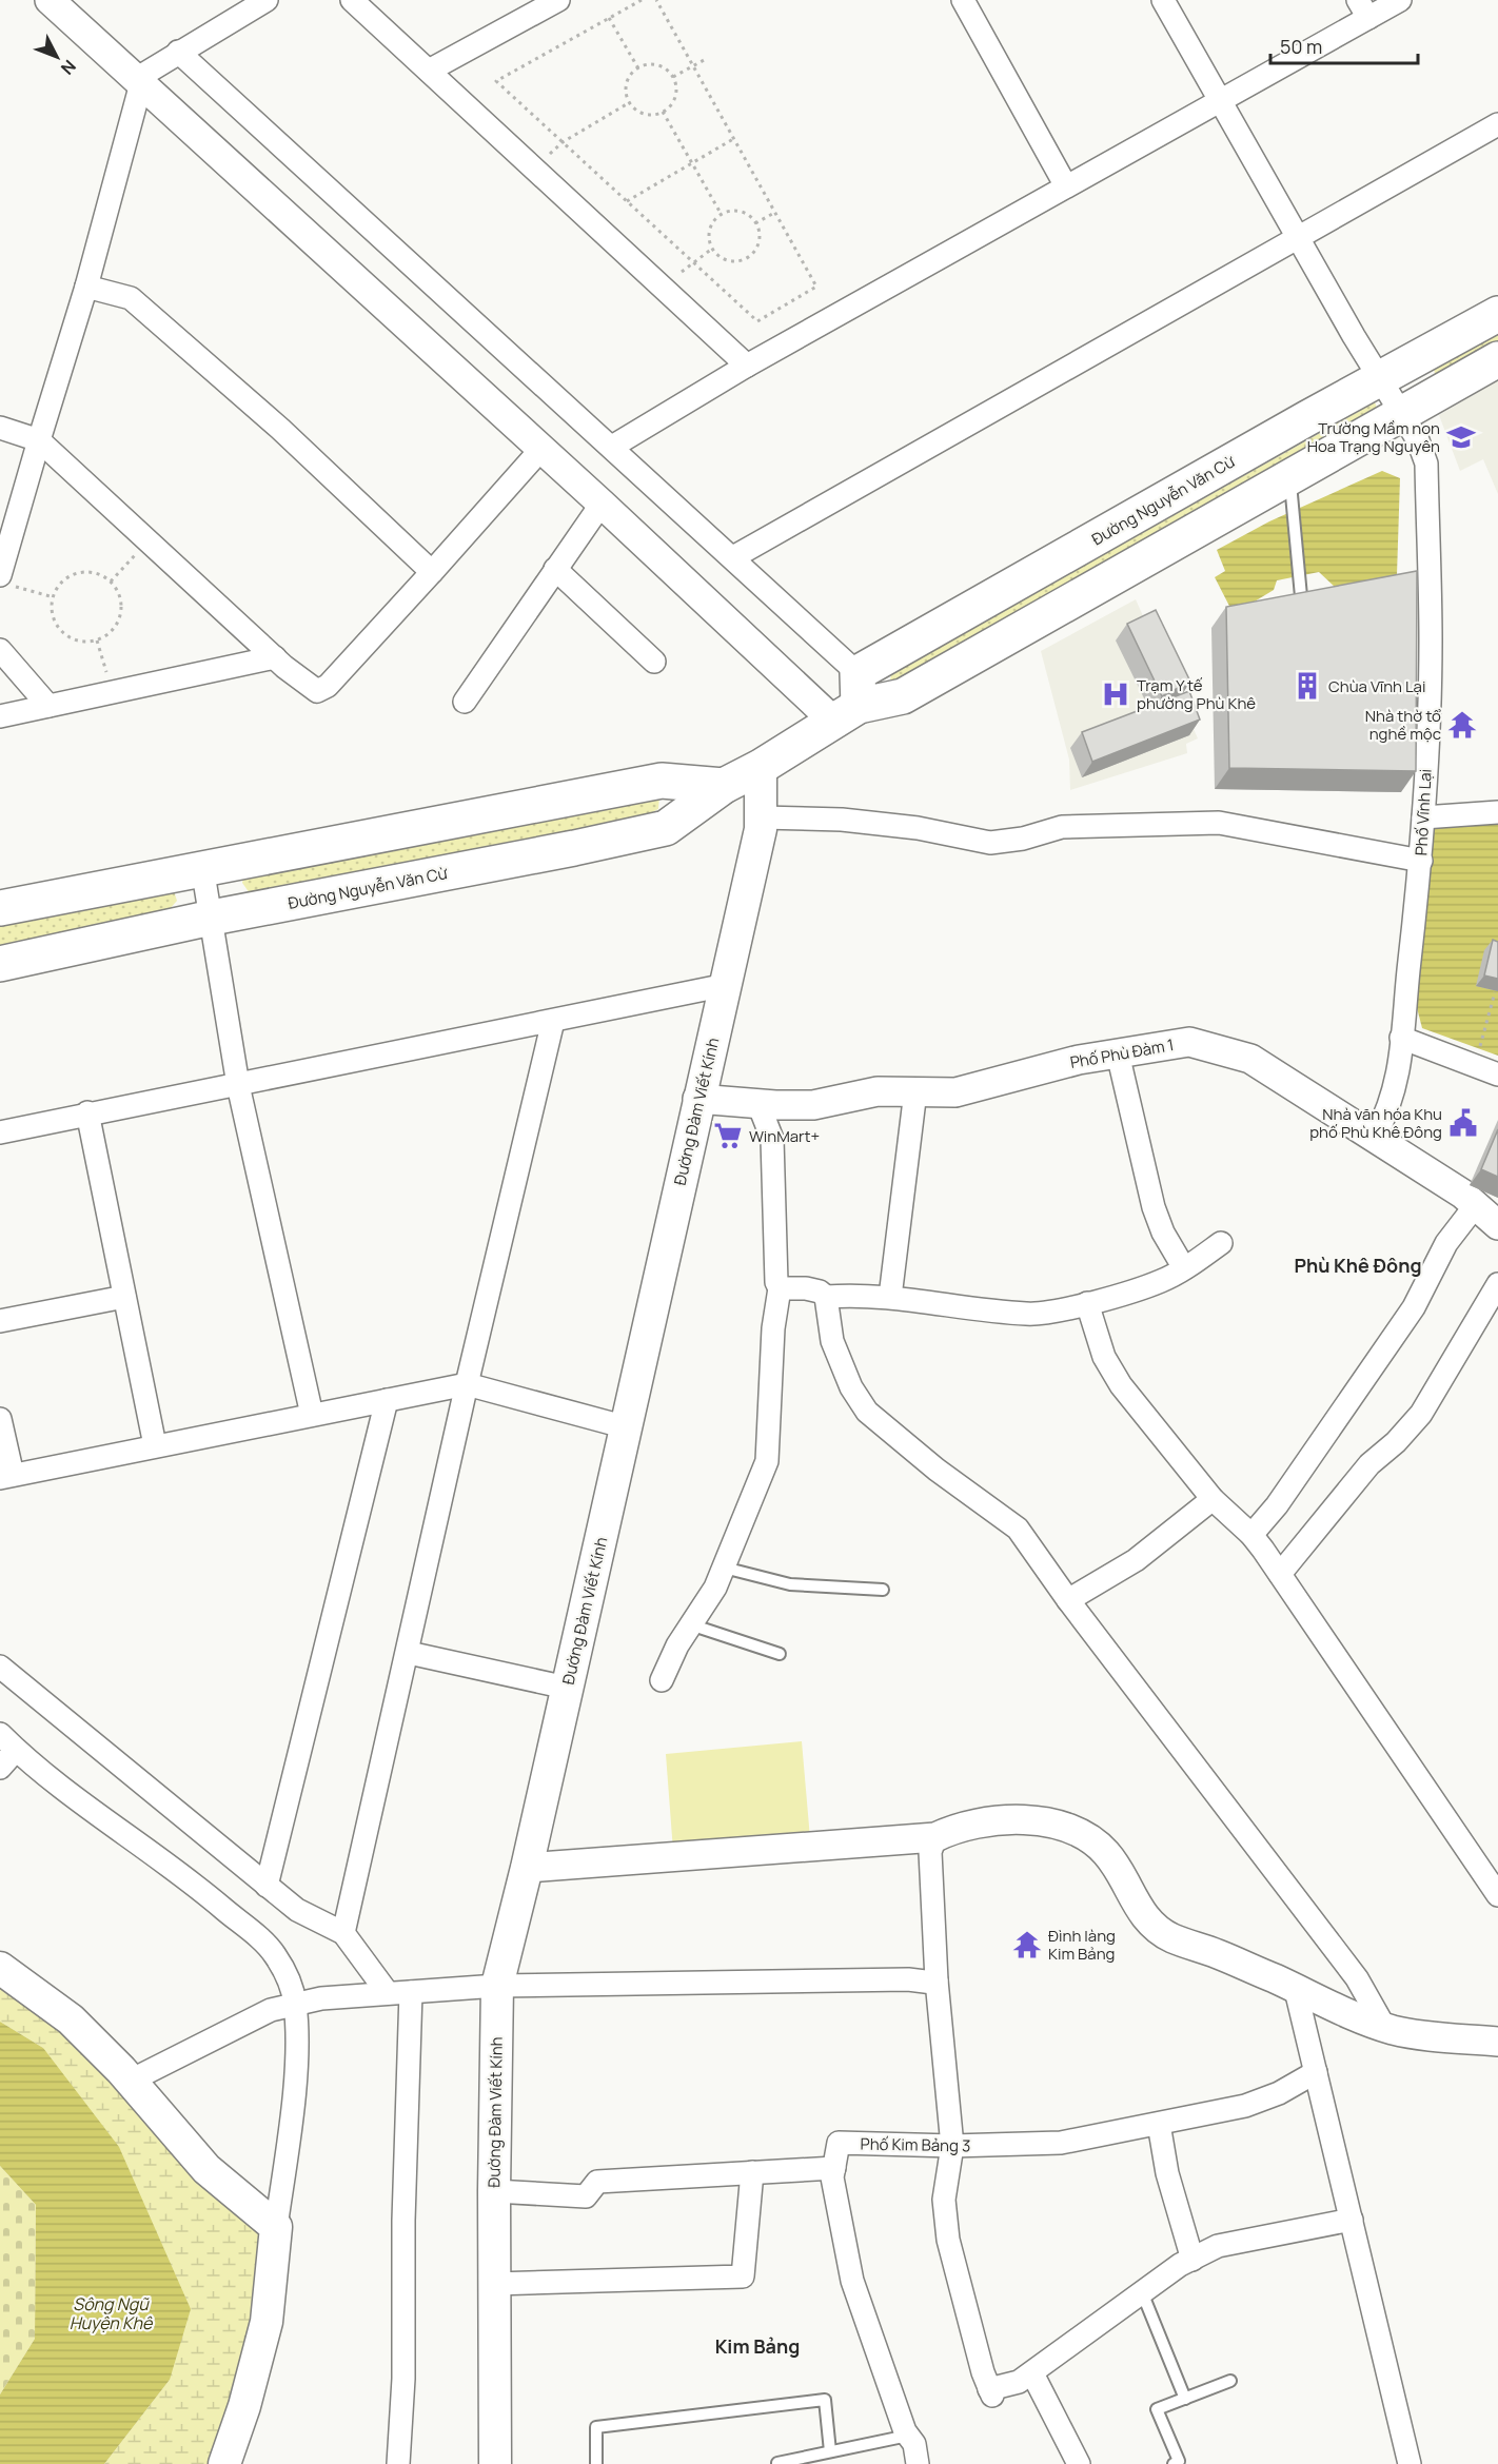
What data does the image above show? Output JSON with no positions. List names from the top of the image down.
{
  "streets": {
    "main road": ["Đường Nguyễn Văn Cừ", "Đường Đàm Viết Kính"],
    "street": ["Phố Vĩnh Lại", "Phố Phù Đàm 1", "Phố Kim Bảng 3"]
  },
  "crossings": [
    ["Đường Nguyễn Văn Cừ", "Phố Vĩnh Lại"],
    ["Đường Nguyễn Văn Cừ", "Đường Đàm Viết Kính"],
    ["Phố Vĩnh Lại", "Phố Phù Đàm 1"],
    ["Phố Phù Đàm 1", "Đường Đàm Viết Kính"]
  ],
  "districts": ["Phù Khê Đông", "Kim Bảng"],
  "water": ["Sông Ngũ Huyện Khê"],
  "places": {
    "school or university": ["Trường Mầm non Hoa Trạng Nguyên"],
    "building": ["Chùa Vĩnh Lại"],
    "hospital": ["Trạm Y tế phường Phù Khê"],
    "temple": ["Nhà thờ tổ nghề mộc", "Đình làng Kim Bảng"],
    "public building": ["Nhà văn hóa Khu phố Phù Khê Đông"],
    "supermarket": ["WinMart+"]
  },
  "scale_bar": "50 m",
  "north": "bottom right"
}
